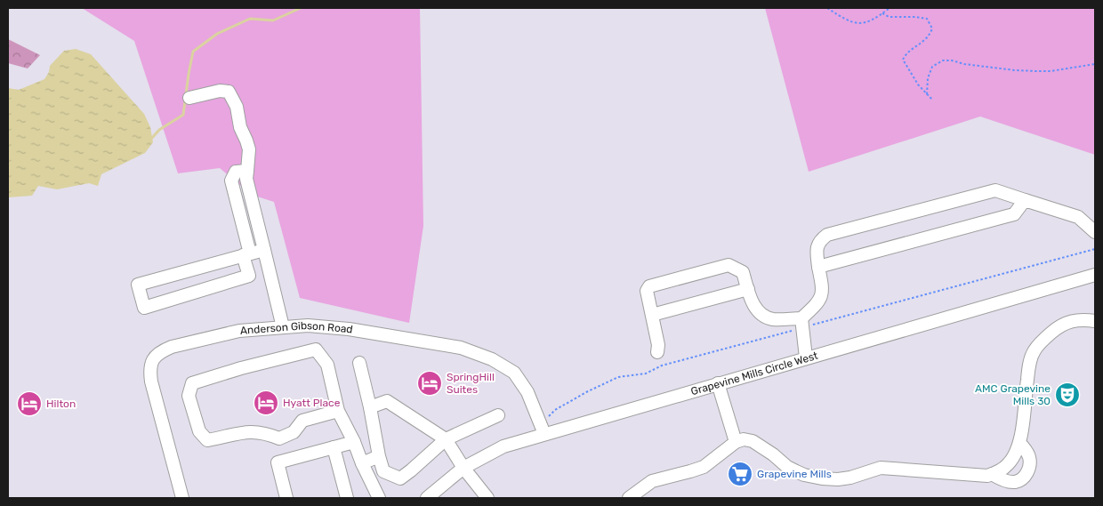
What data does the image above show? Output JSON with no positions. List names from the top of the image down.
{
  "streets": {
    "street": ["Anderson Gibson Road", "Grapevine Mills Circle West"]
  },
  "crossings": [
    ["Anderson Gibson Road", "Grapevine Mills Circle West"]
  ],
  "places": {
    "hotel": ["SpringHill Suites", "Hyatt Place", "Hilton"],
    "theatre": ["AMC Grapevine Mills 30"],
    "supermarket": ["Grapevine Mills"]
  }
}
